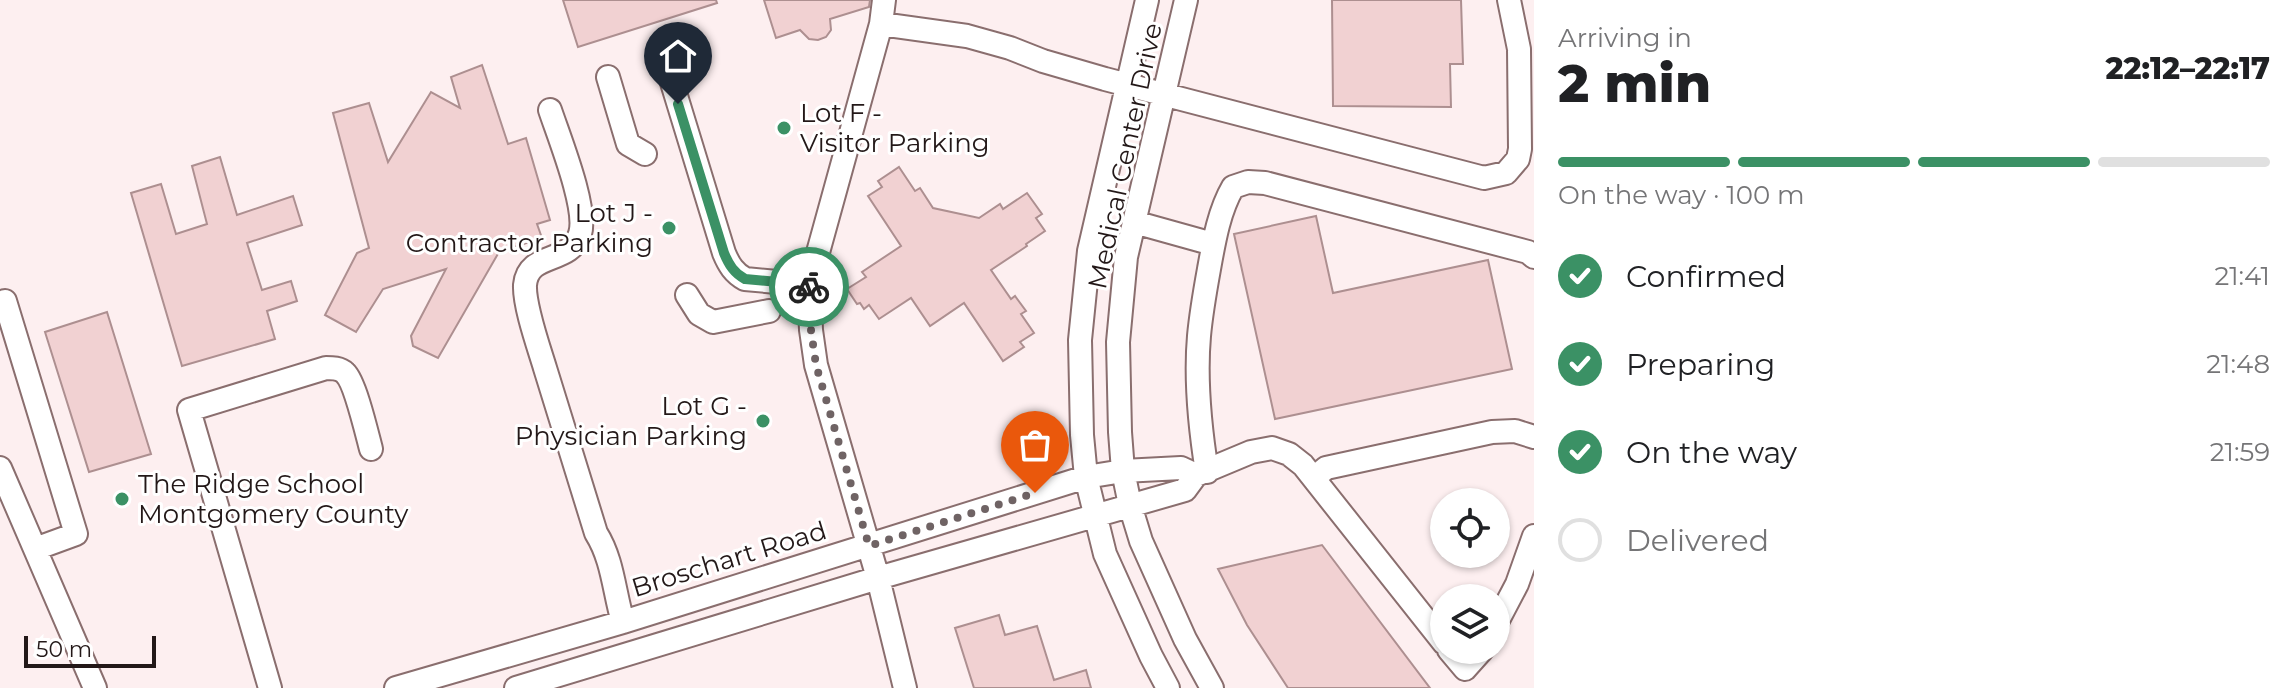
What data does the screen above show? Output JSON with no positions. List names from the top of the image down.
{
  "streets": {
    "street": ["Medical Center Drive", "Broschart Road"]
  },
  "crossings": [
    ["Medical Center Drive", "Broschart Road"]
  ],
  "places": [
    "Lot F - Visitor Parking",
    "Lot J - Contractor Parking",
    "Lot G - Physician Parking",
    "The Ridge School Montgomery County"
  ],
  "scale_bar": "50 m",
  "page": {
    "heading": ["2 min", "Arriving in", "22:12–22:17"],
    "bar": "On the way · 100 m",
    "list": [
      ["Confirmed", "21:41"],
      ["Preparing", "21:48"],
      ["On the way", "21:59"],
      "Delivered"
    ],
    "scale": "50 m"
  }
}
